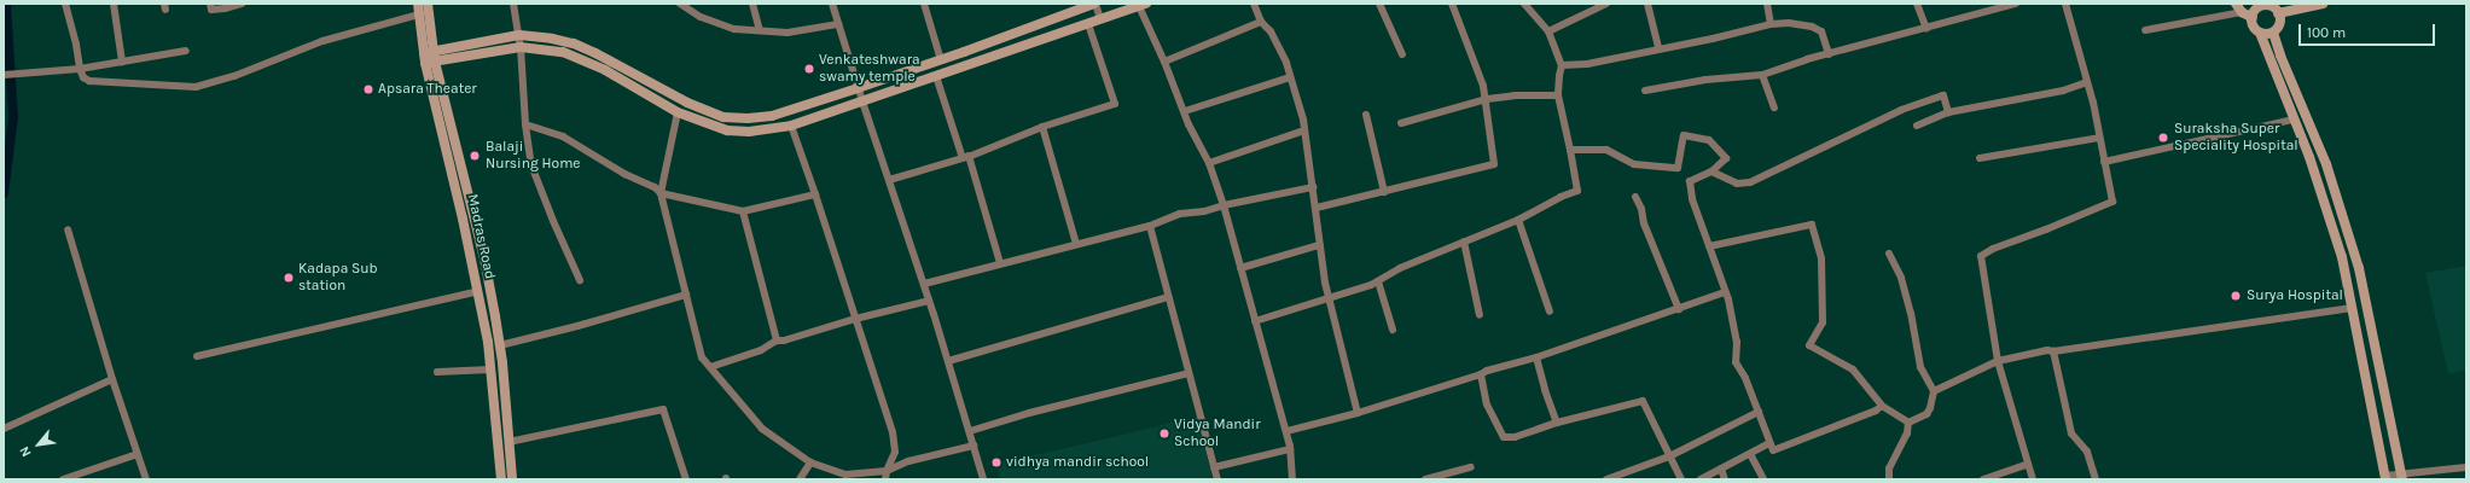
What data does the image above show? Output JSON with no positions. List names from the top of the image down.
{
  "streets": {
    "main road": ["Madras Road"]
  },
  "places": [
    "Venkateshwara swamy temple",
    "Apsara Theater",
    "Suraksha Super Speciality Hospital",
    "Balaji Nursing Home",
    "Kadapa Sub station",
    "Surya Hospital",
    "Vidya Mandir School",
    "vidhya mandir school"
  ],
  "scale_bar": "100 m",
  "north": "bottom left"
}
